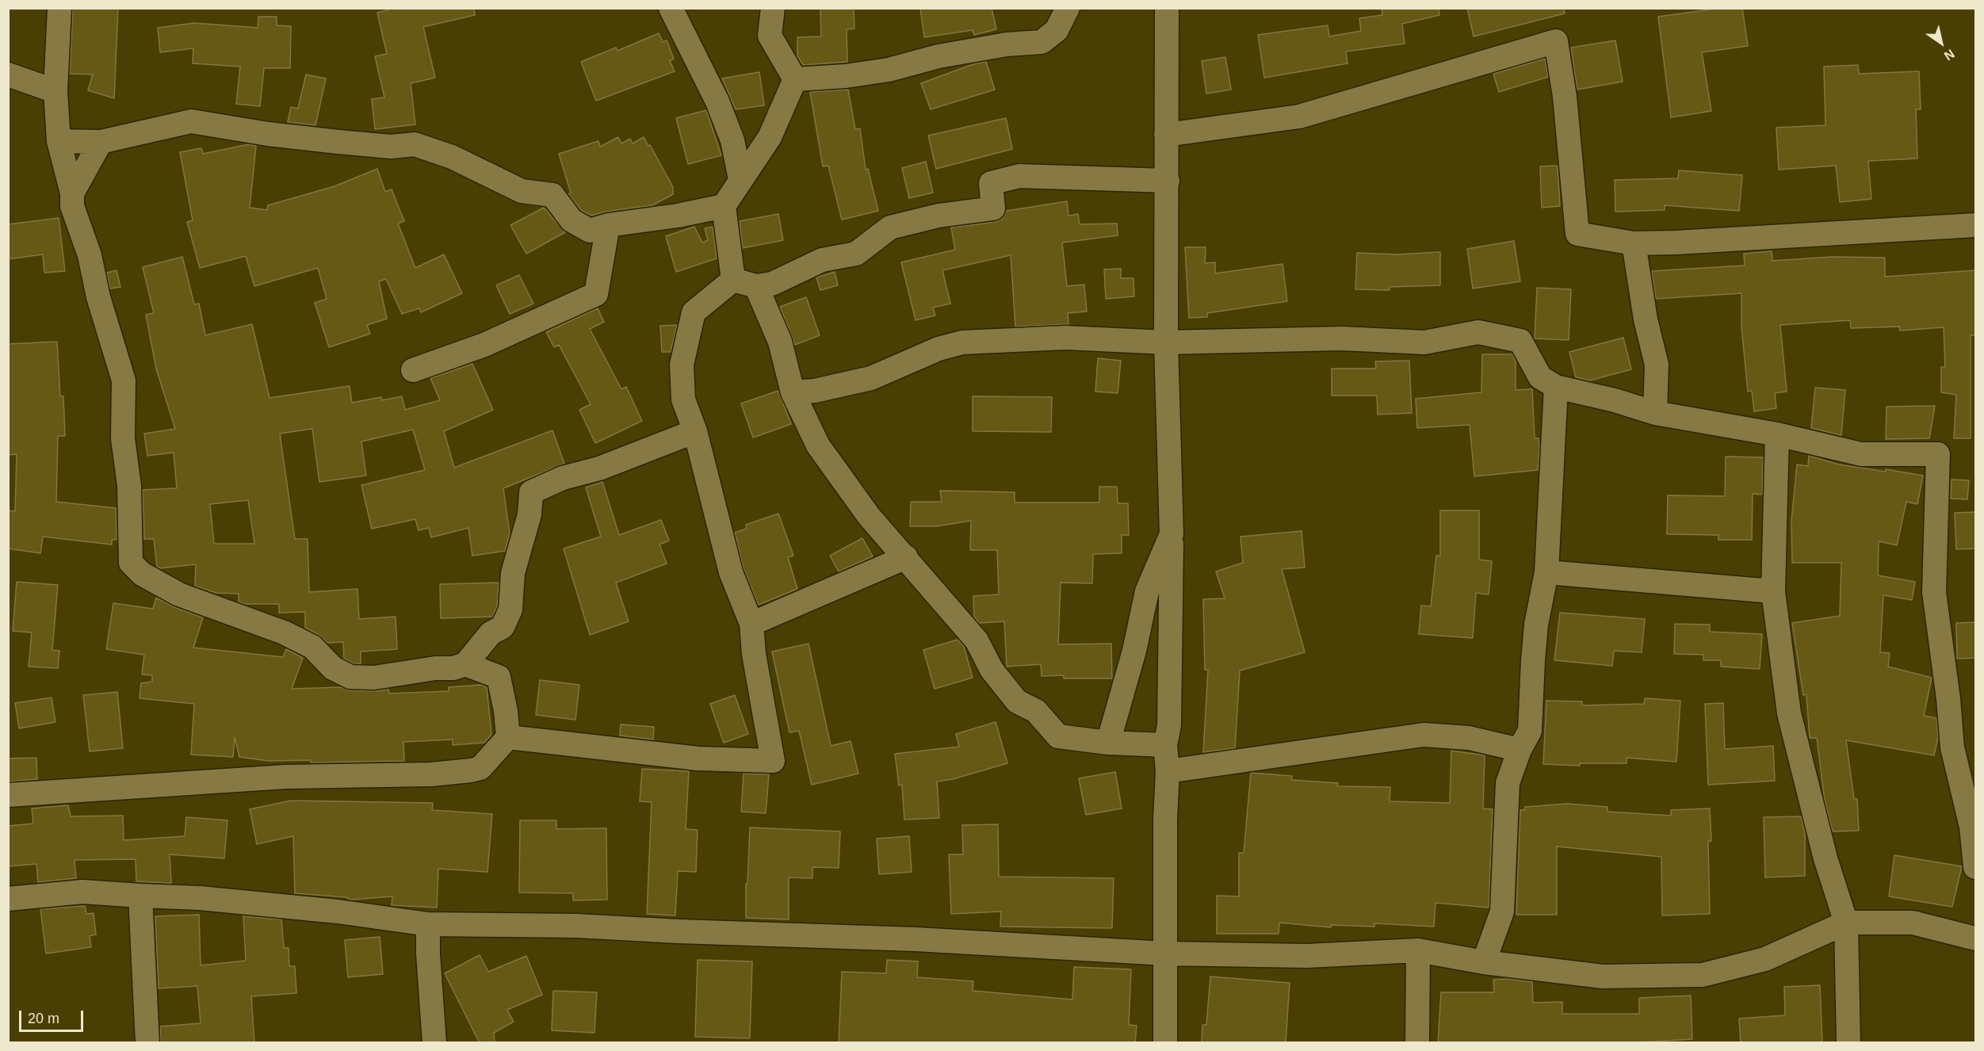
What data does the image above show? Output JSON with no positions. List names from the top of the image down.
{
  "scale_bar": "20 m",
  "north": "bottom right"
}
